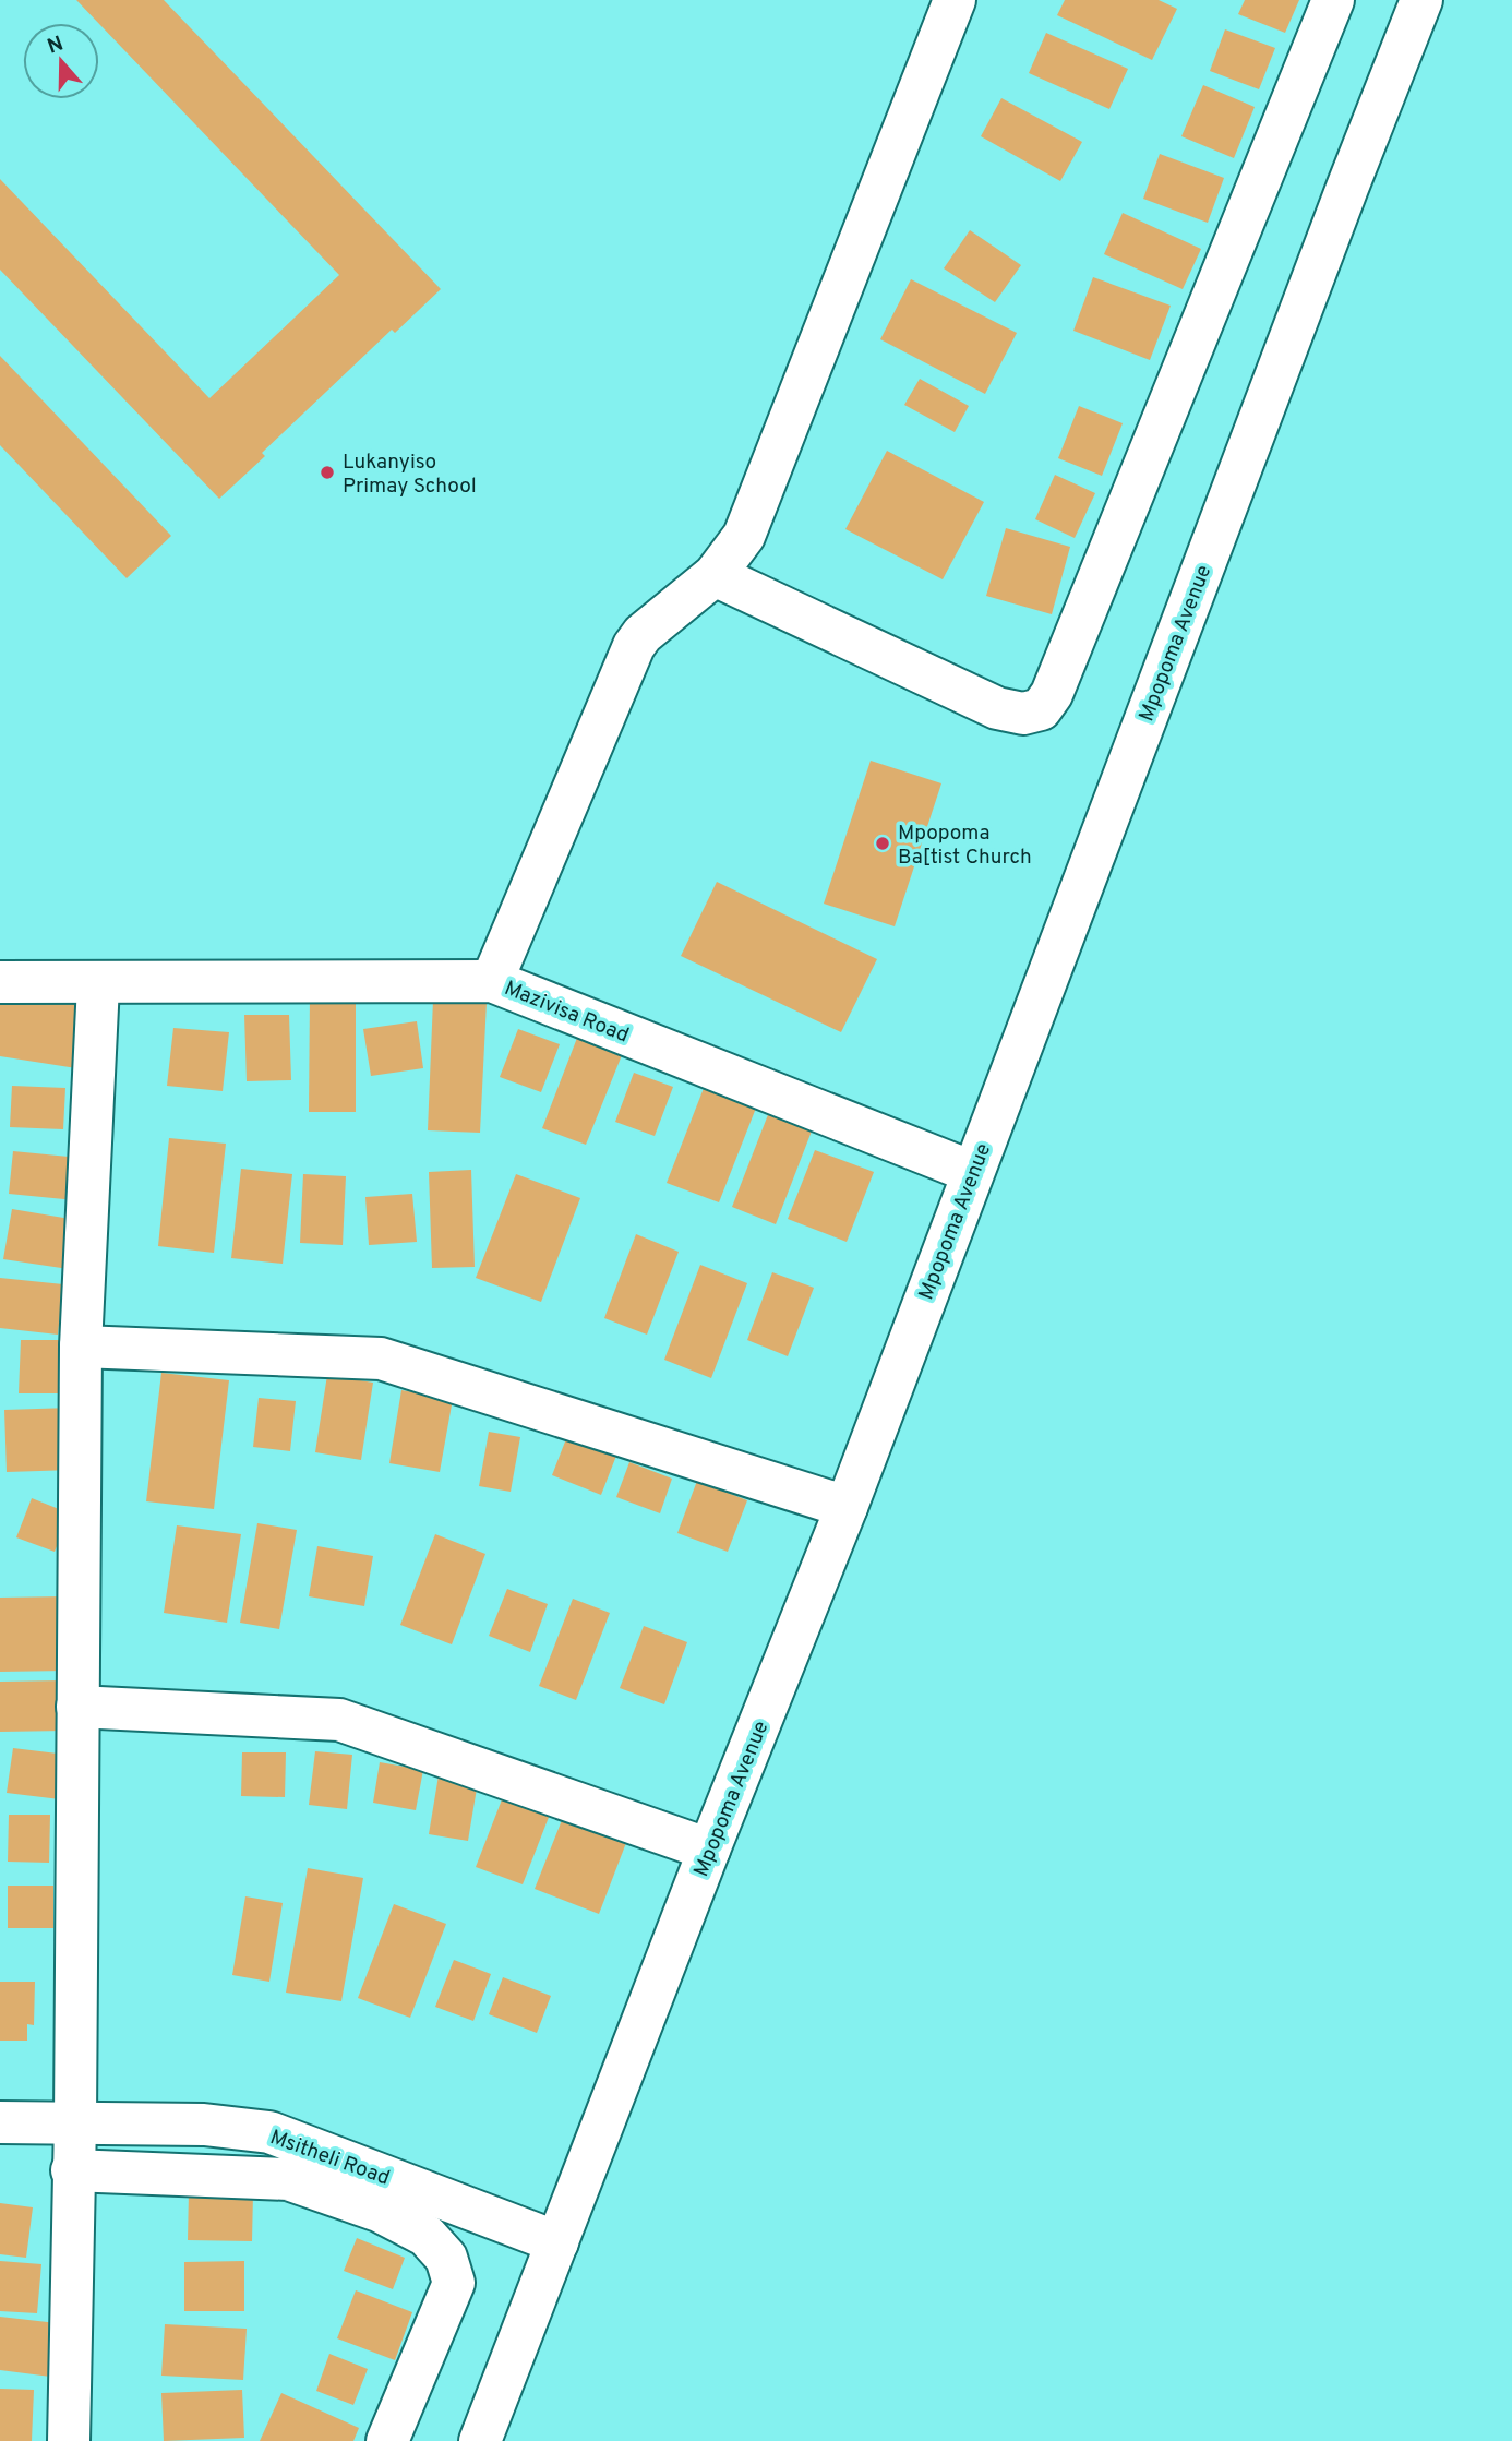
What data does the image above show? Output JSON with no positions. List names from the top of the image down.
{
  "streets": {
    "street": ["Mpopoma Avenue", "Mazivisa Road", "Msitheli Road"]
  },
  "crossings": [
    ["Mpopoma Avenue", "Mazivisa Road"],
    ["Mpopoma Avenue", "Msitheli Road"]
  ],
  "places": ["Lukanyiso Primay School", "Mpopoma Ba[tist Church"],
  "north": "top"
}
